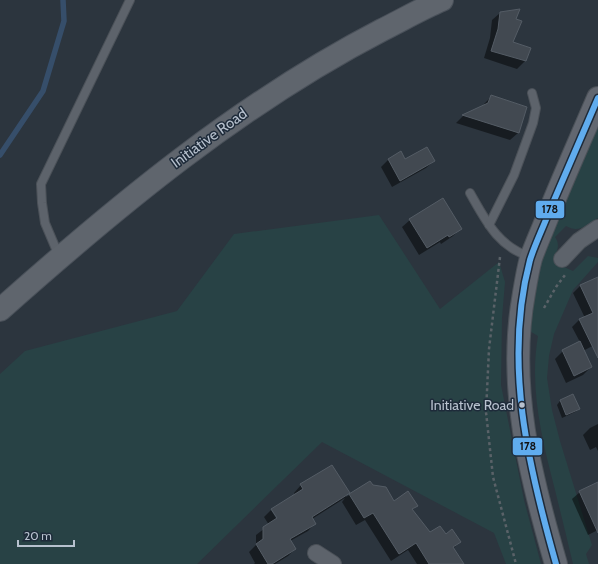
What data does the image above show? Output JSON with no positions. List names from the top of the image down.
{
  "streets": {
    "main road": ["Initiative Road"]
  },
  "places": ["Initiative Road"],
  "lines": ["transit line 178"],
  "scale_bar": "20 m"
}
